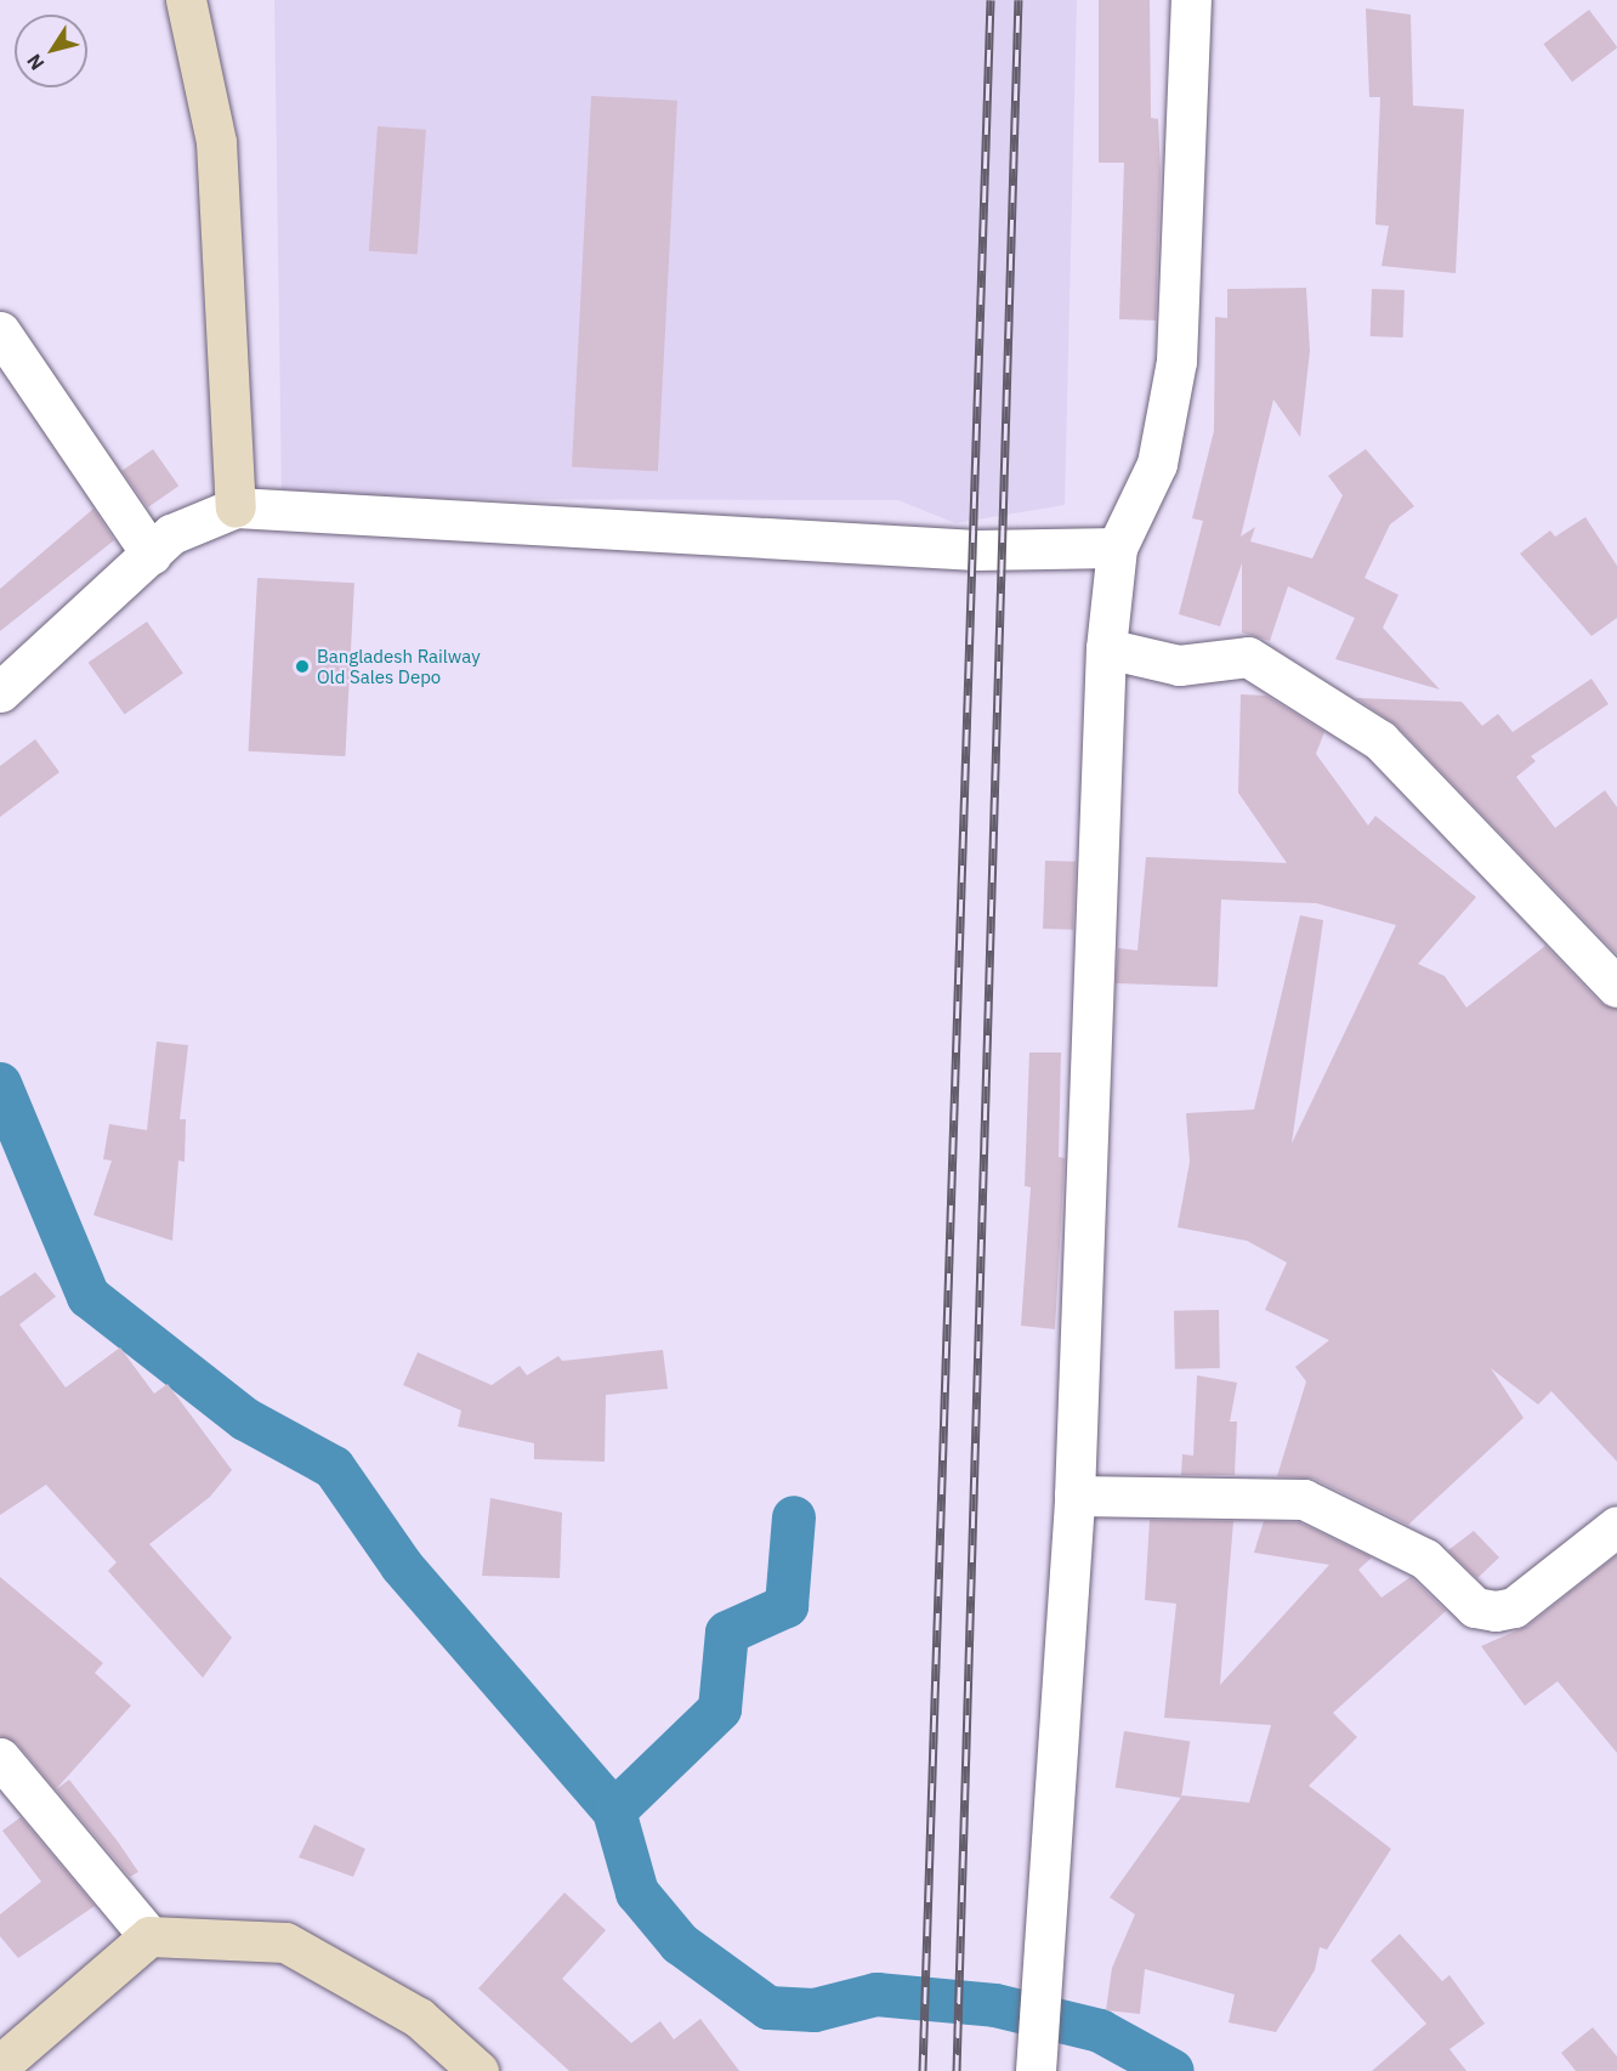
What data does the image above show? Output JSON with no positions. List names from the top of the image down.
{
  "places": ["Bangladesh Railway Old Sales Depo"],
  "north": "bottom left"
}
